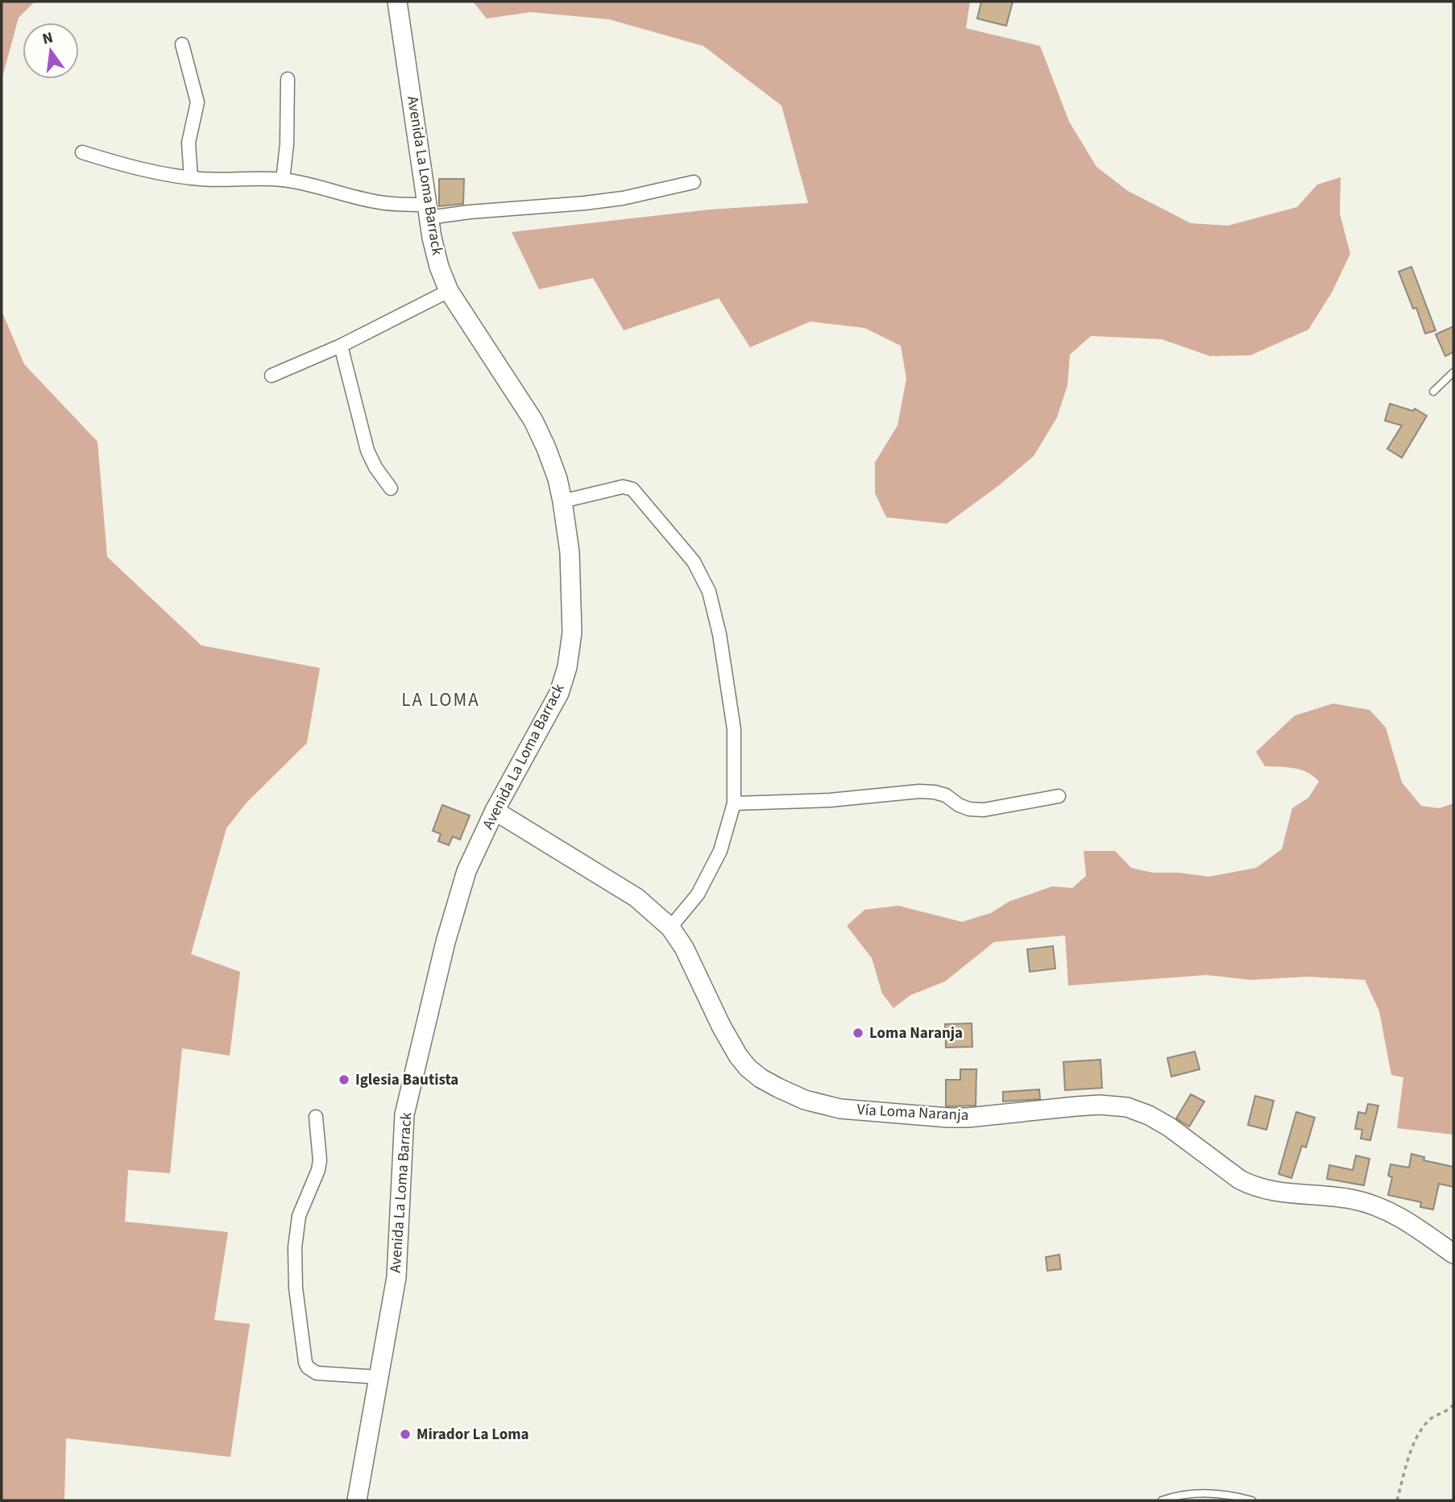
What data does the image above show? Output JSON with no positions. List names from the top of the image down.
{
  "streets": {
    "main road": ["Avenida La Loma Barrack", "Vía Loma Naranja"]
  },
  "crossings": [
    ["Avenida La Loma Barrack", "Vía Loma Naranja"]
  ],
  "districts": ["LA LOMA"],
  "places": ["Loma Naranja", "Iglesia Bautista", "Mirador La Loma"],
  "north": "top"
}
